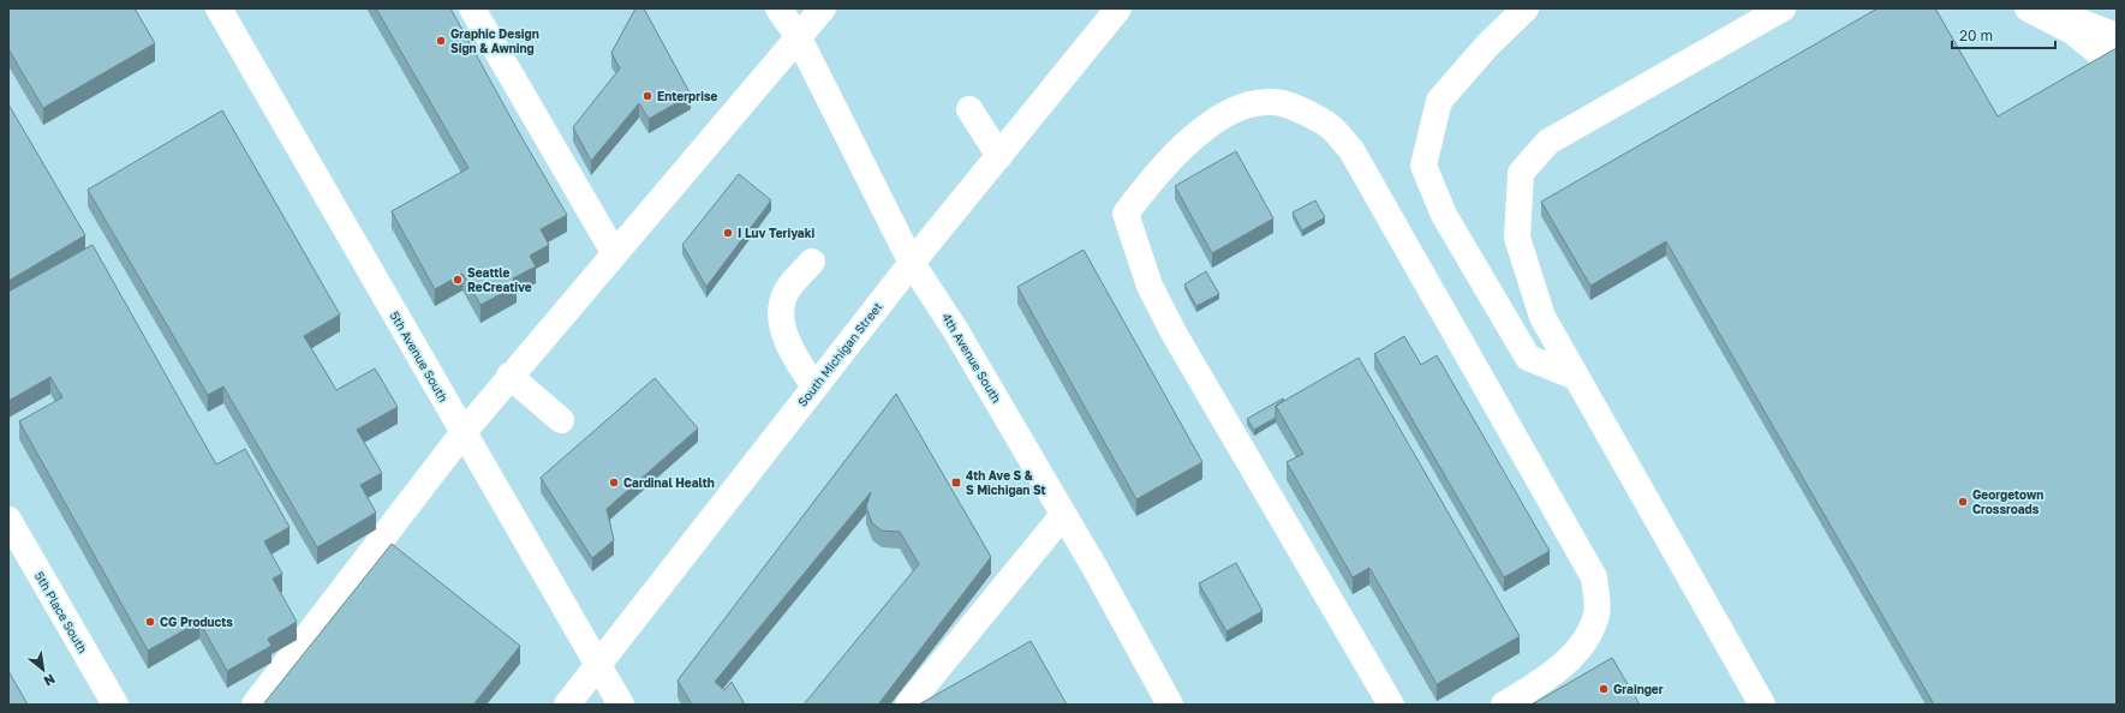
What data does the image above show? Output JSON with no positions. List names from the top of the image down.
{
  "streets": {
    "main road": [
      "South Michigan Street",
      "5th Avenue South",
      "4th Avenue South",
      "5th Place South"
    ]
  },
  "crossings": [
    ["South Michigan Street", "5th Avenue South"],
    ["South Michigan Street", "4th Avenue South"]
  ],
  "places": {
    "other": [
      "Graphic Design Sign & Awning",
      "Enterprise",
      "I Luv Teriyaki",
      "Seattle ReCreative",
      "Cardinal Health",
      "Georgetown Crossroads",
      "CG Products",
      "Grainger"
    ],
    "transit": ["4th Ave S & S Michigan St"]
  },
  "scale_bar": "20 m",
  "north": "bottom right"
}
